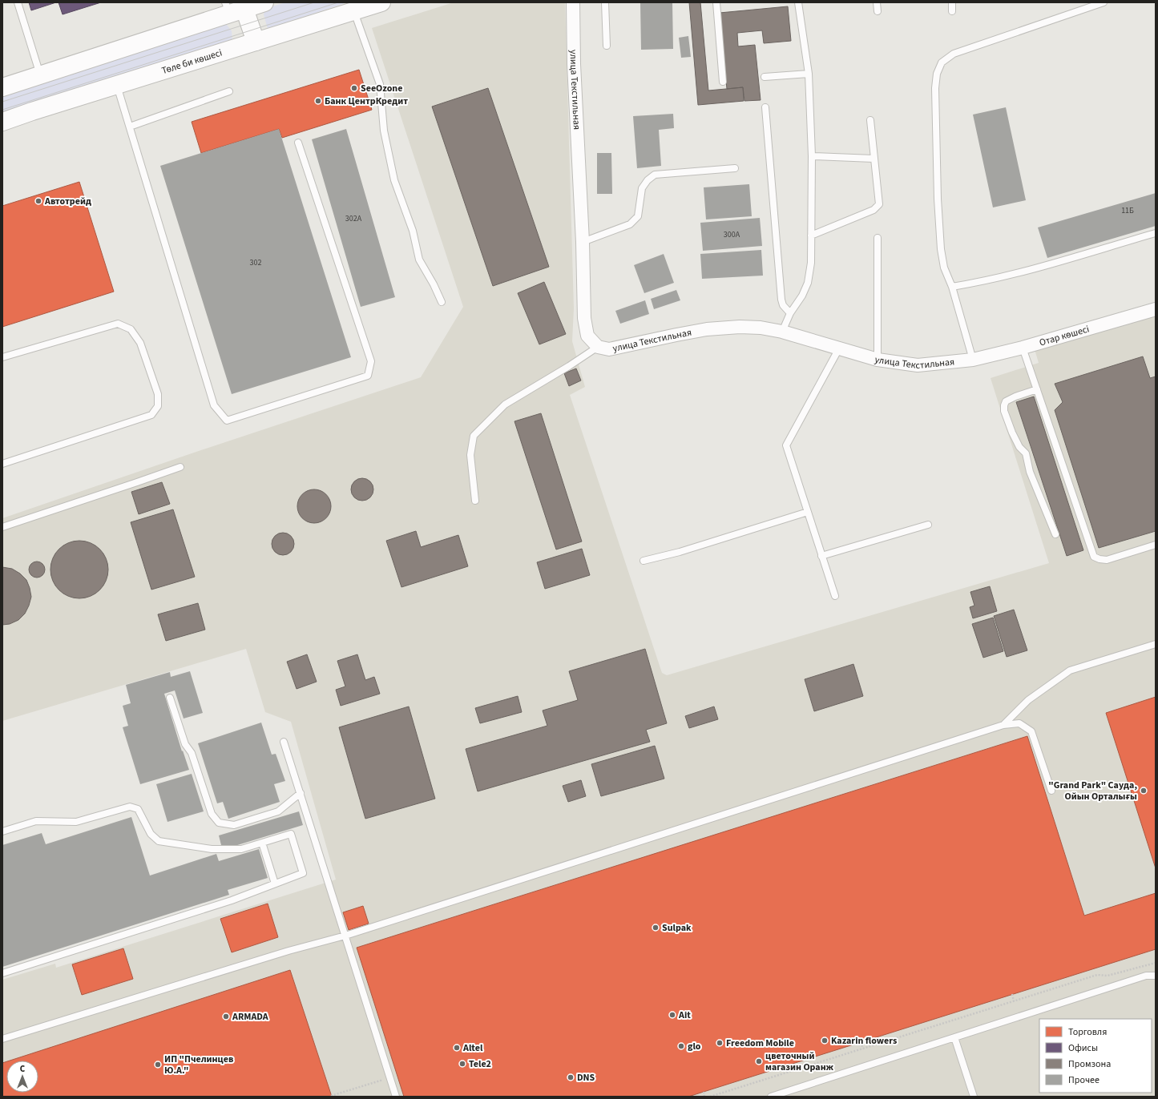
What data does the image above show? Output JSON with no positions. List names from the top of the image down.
{
  "streets": {
    "main road": ["Төле би көшесі"],
    "street": ["улица Текстильная", "Отар көшесі"]
  },
  "crossings": [
    ["улица Текстильная", "Отар көшесі"]
  ],
  "places": [
    "SeeОzone",
    "Банк ЦентрКредит",
    "Автотрейд",
    "\"Grand Park\" Сауда, Ойын Орталығы",
    "Sulpak",
    "Ait",
    "ARMADA",
    "Kazarin flowers",
    "Freedom Mobile",
    "glo",
    "Altel",
    "цветочный магазин Оранж",
    "Tele2",
    "ИП \"Пчелинцев Ю.А.\"",
    "DNS"
  ],
  "house_numbers": [
    "11Б",
    "302А",
    "300А",
    "302"
  ],
  "legend": [
    "Торговля",
    "Офисы",
    "Промзона",
    "Прочее"
  ],
  "north": "top"
}
